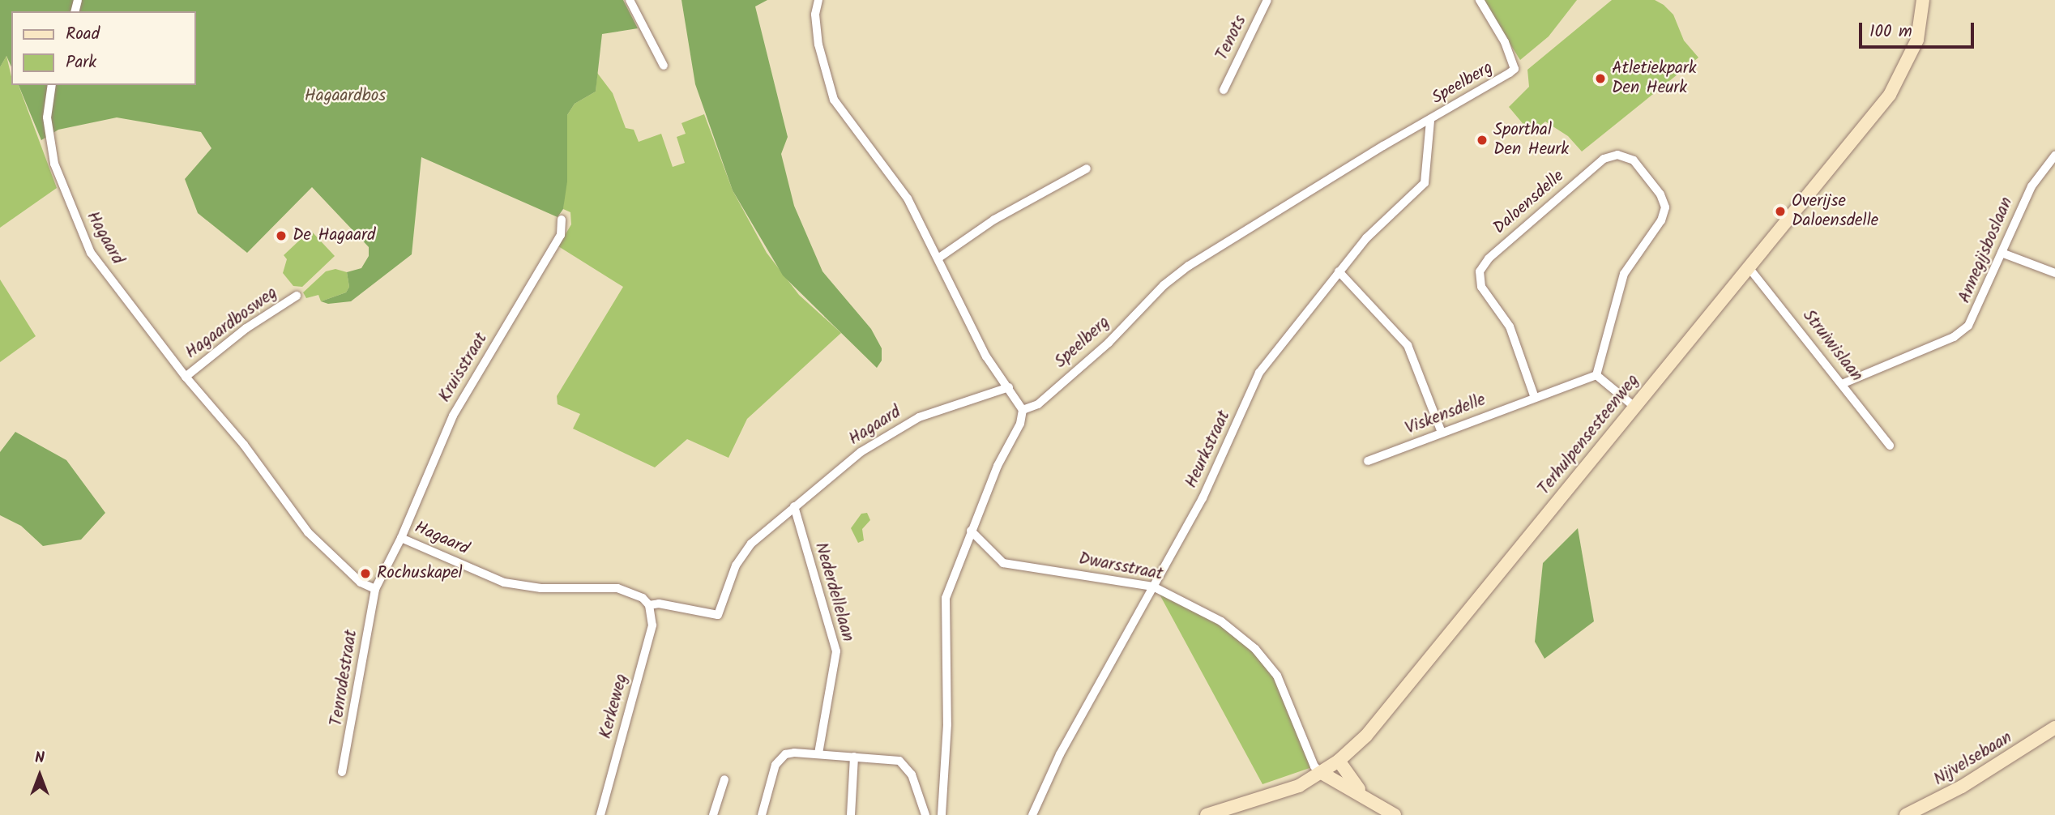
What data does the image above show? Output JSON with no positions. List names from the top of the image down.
{
  "streets": {
    "main road": ["Terhulpensesteenweg", "Nijvelsebaan"],
    "street": [
      "Tenots",
      "Speelberg",
      "Daloensdelle",
      "Hagaard",
      "Annegijsboslaan",
      "Hagaardbosweg",
      "Struiwislaan",
      "Kruisstraat",
      "Viskensdelle",
      "Heurkstraat",
      "Dwarsstraat",
      "Nederdellelaan",
      "Tenrodestraat",
      "Kerkeweg"
    ]
  },
  "crossings": [
    ["Speelberg", "Heurkstraat"],
    ["Daloensdelle", "Viskensdelle"],
    ["Hagaard", "Hagaardbosweg"],
    ["Hagaard", "Kruisstraat"],
    ["Hagaard", "Nederdellelaan"],
    ["Hagaard", "Tenrodestraat"],
    ["Hagaard", "Kerkeweg"],
    ["Annegijsboslaan", "Struiwislaan"],
    ["Struiwislaan", "Terhulpensesteenweg"],
    ["Terhulpensesteenweg", "Dwarsstraat"],
    ["Heurkstraat", "Dwarsstraat"]
  ],
  "parks": ["Hagaardbos"],
  "places": [
    "Atletiekpark Den Heurk",
    "Sporthal Den Heurk",
    "Overijse Daloensdelle",
    "De Hagaard",
    "Rochuskapel"
  ],
  "legend": ["Road", "Park"],
  "scale_bar": "100 m",
  "north": "top"
}
